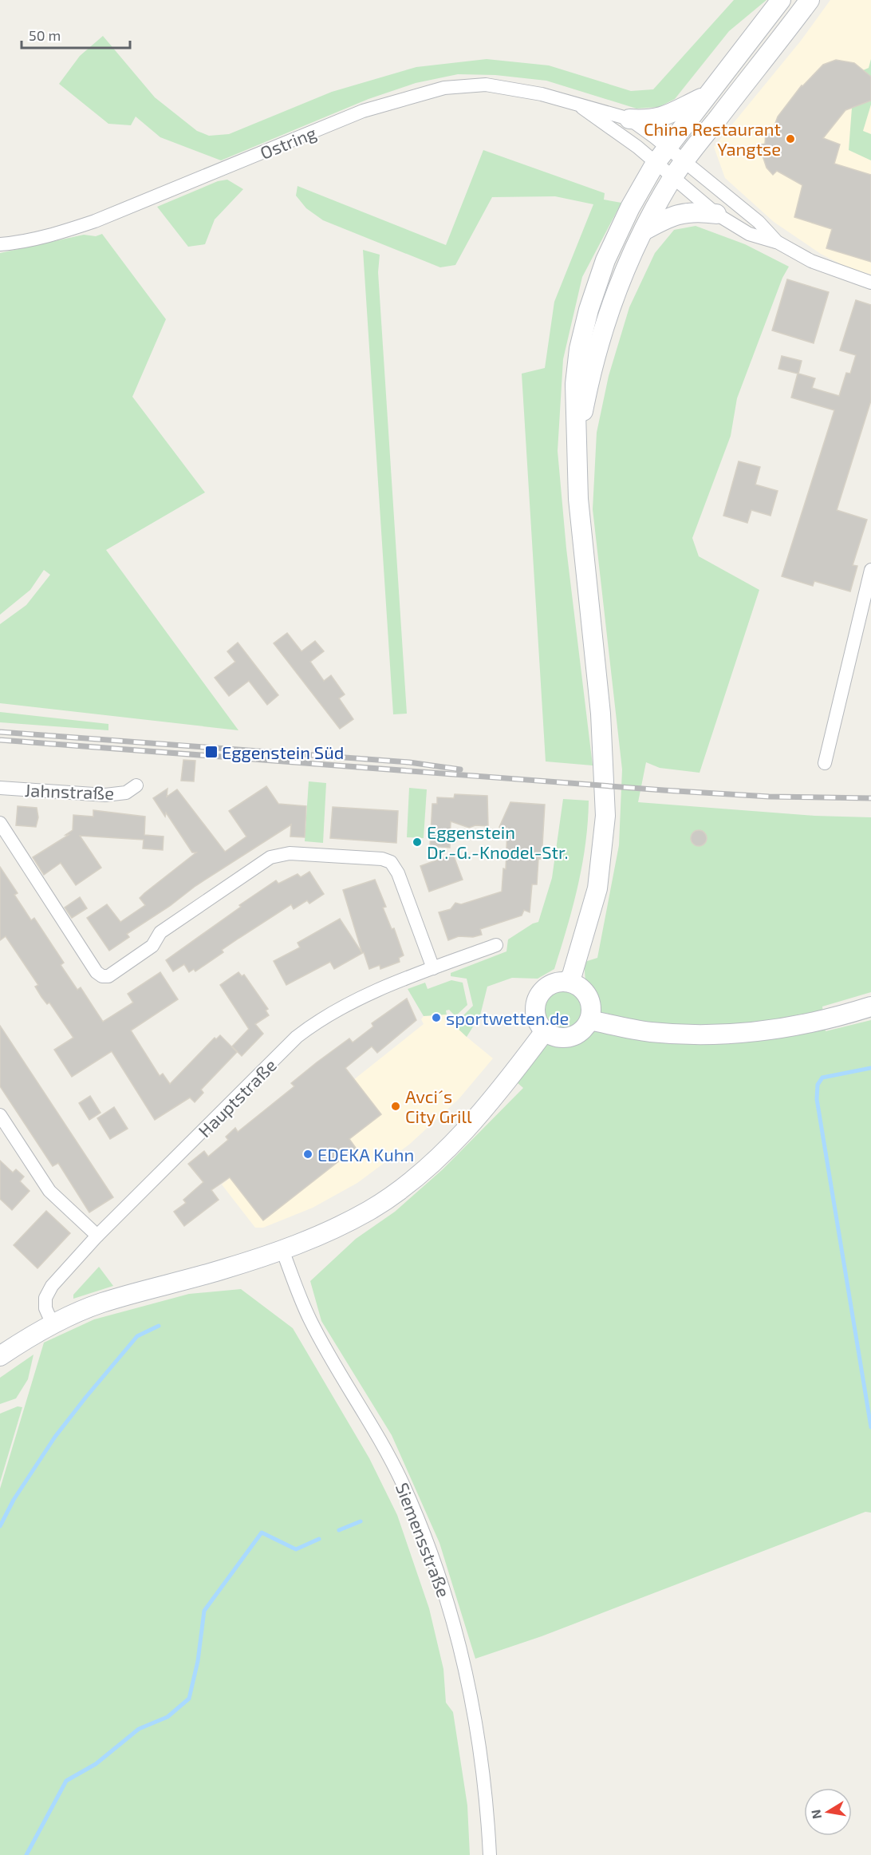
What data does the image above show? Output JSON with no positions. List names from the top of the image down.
{
  "streets": {
    "street": [
      "Ostring",
      "Jahnstraße",
      "Hauptstraße",
      "Siemensstraße"
    ]
  },
  "places": {
    "other": [
      "China Restaurant Yangtse",
      "Eggenstein Dr.-G.-Knodel-Str.",
      "sportwetten.de",
      "Avci´s City Grill",
      "EDEKA Kuhn"
    ],
    "transit": ["Eggenstein Süd"]
  },
  "scale_bar": "50 m",
  "north": "left"
}
